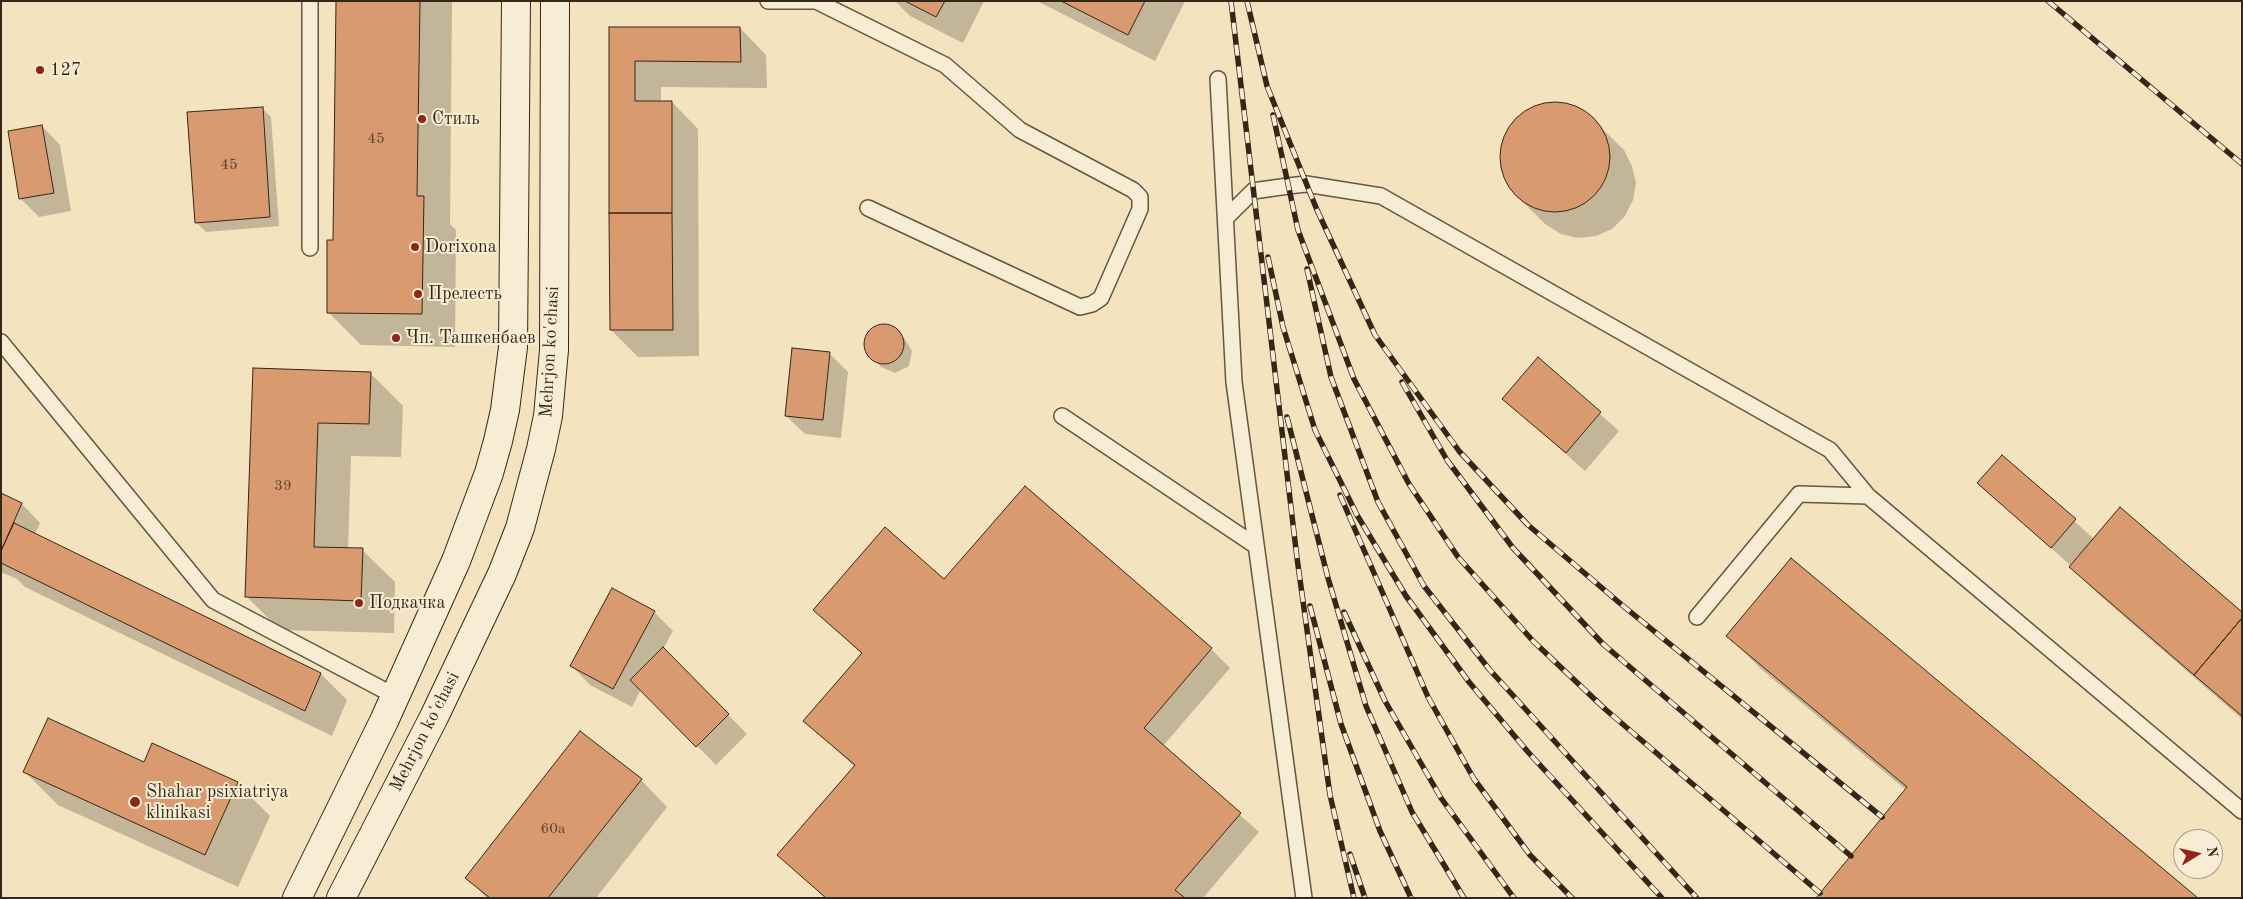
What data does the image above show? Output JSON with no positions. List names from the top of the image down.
{
  "streets": {
    "main road": ["Mehrjon ko'chasi"]
  },
  "places": [
    "127",
    "Стиль",
    "Dorixona",
    "Прелесть",
    "Чп. Ташкенбаев",
    "Подкачка",
    "Shahar psixiatriya klinikasi"
  ],
  "house_numbers": [
    "45",
    "45",
    "39",
    "60a"
  ],
  "north": "right"
}
